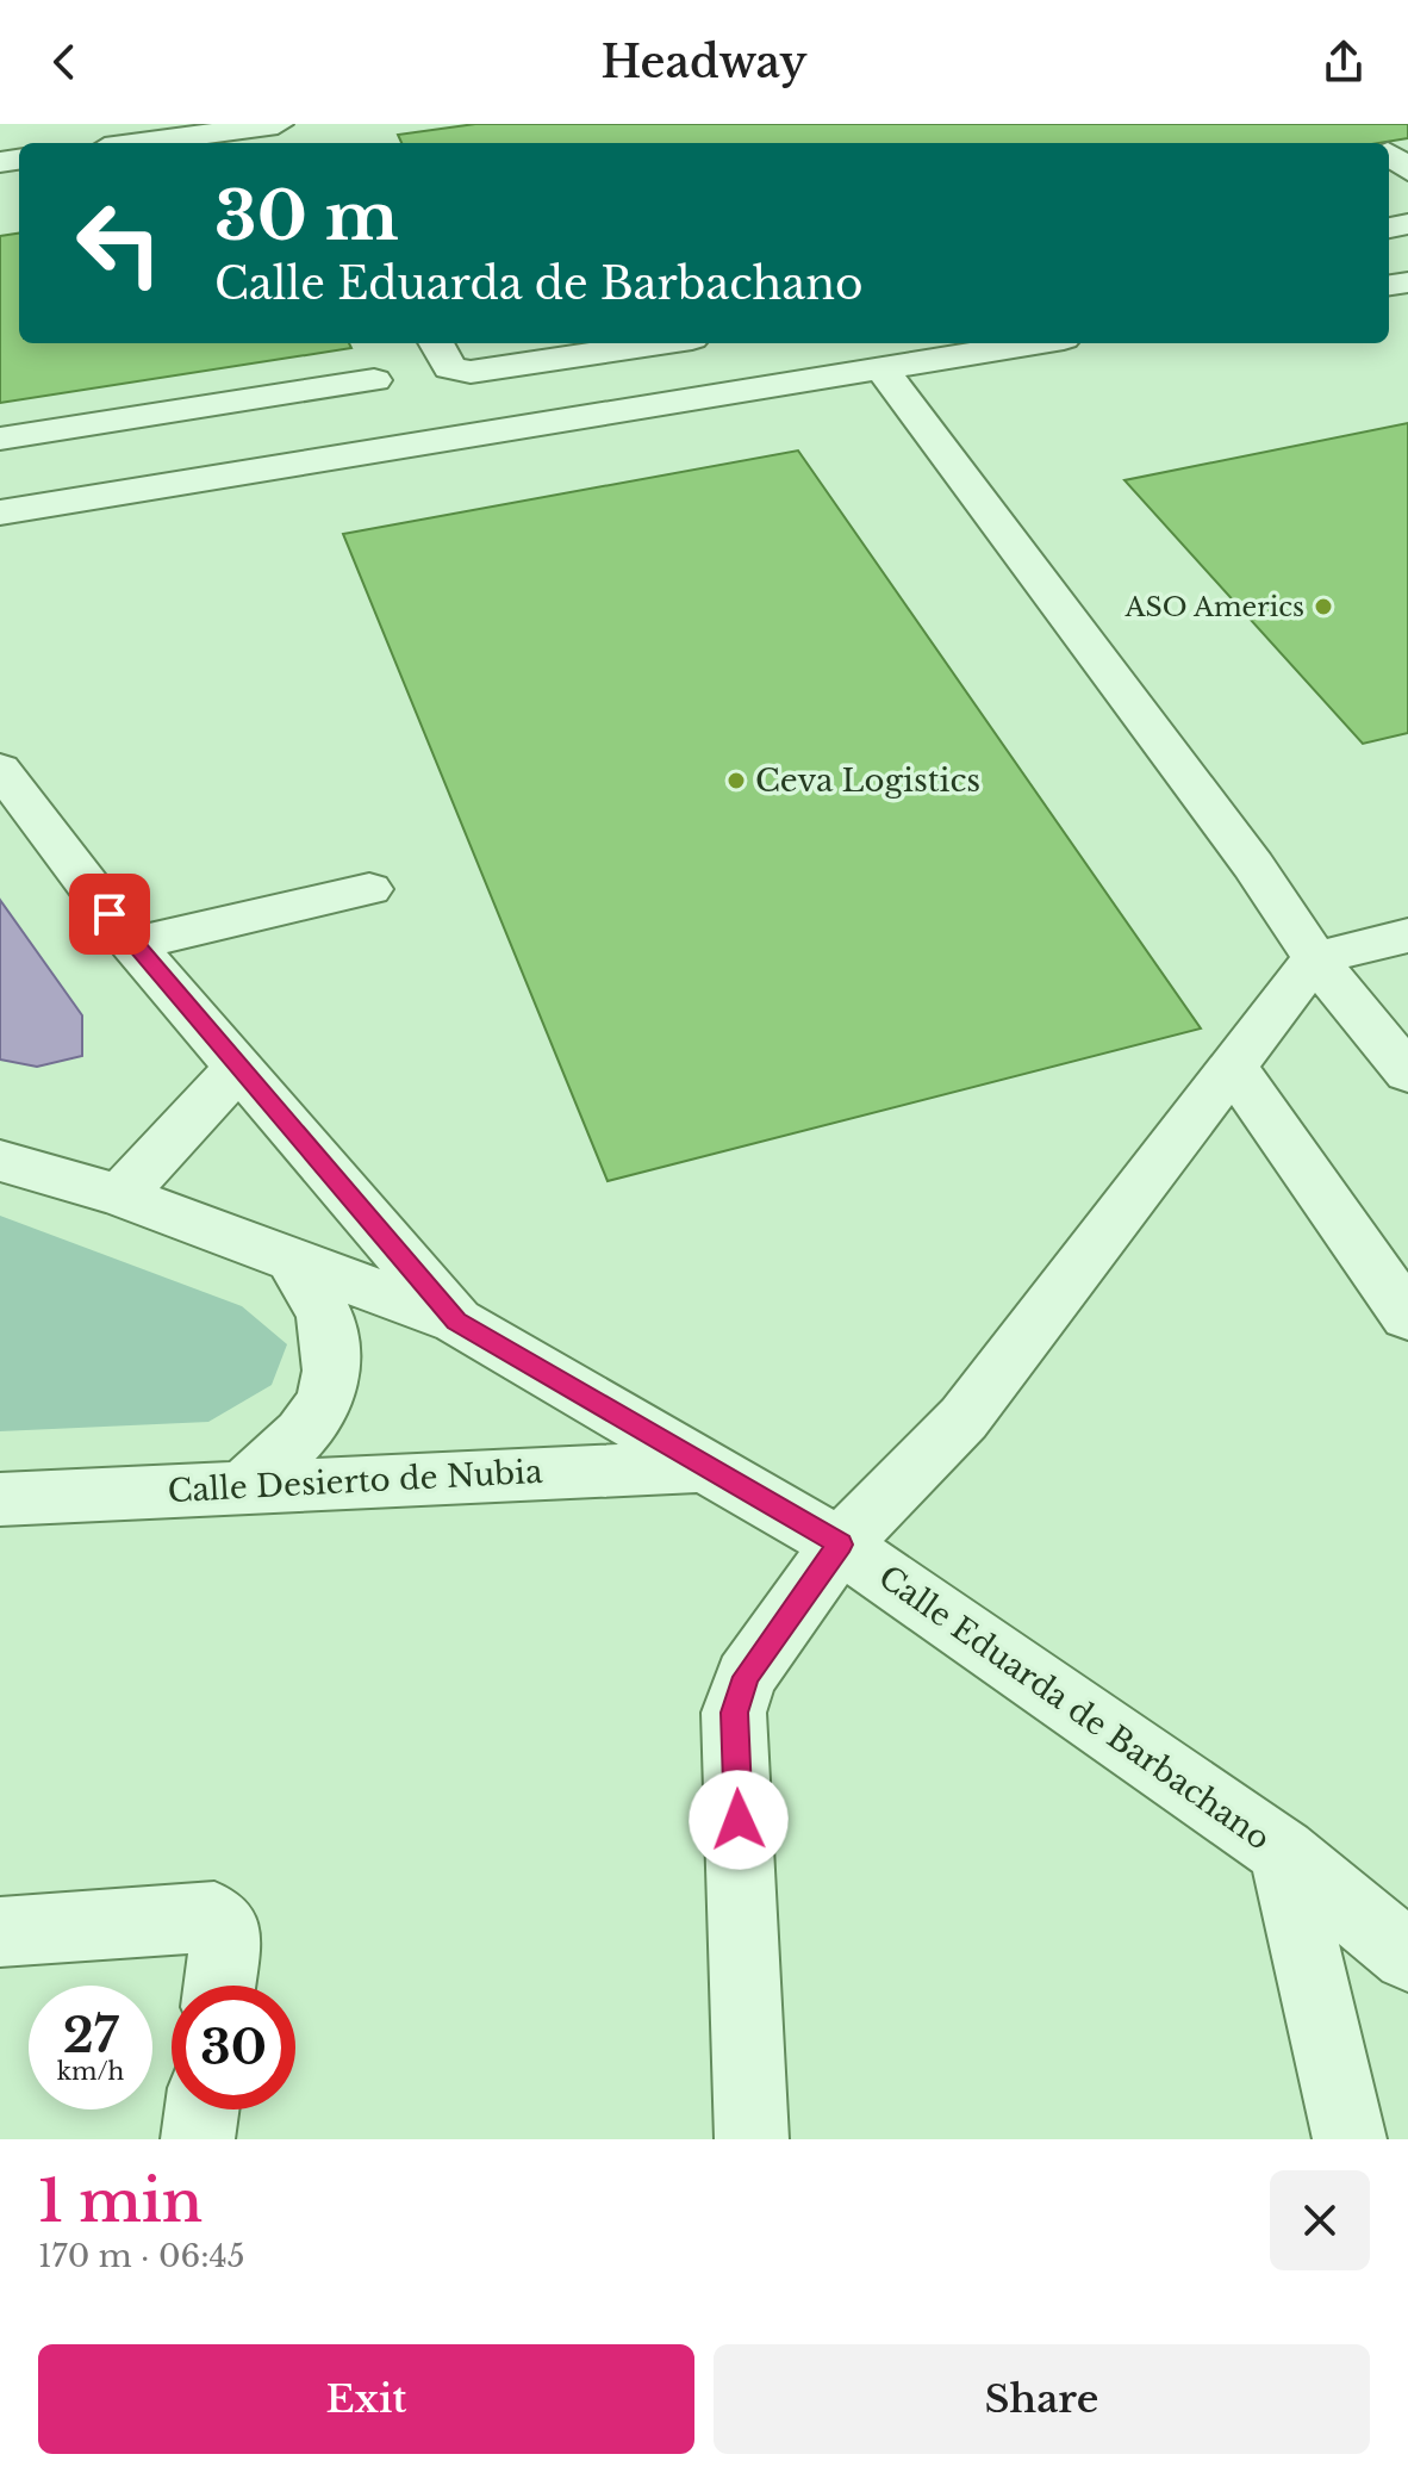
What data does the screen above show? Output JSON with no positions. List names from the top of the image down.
{
  "streets": {
    "street": ["Calle Desierto de Nubia", "Calle Eduarda de Barbachano"]
  },
  "crossings": [
    ["Calle Desierto de Nubia", "Calle Eduarda de Barbachano"]
  ],
  "places": ["ASO Americs", "Ceva Logistics"],
  "page": {
    "header": "Headway",
    "turn": ["30 m", "Calle Eduarda de Barbachano"],
    "speed": "27 km/h",
    "limit": "30",
    "heading": ["1 min", "170 m · 06:45"],
    "buttons": ["Exit", "Share"]
  }
}
